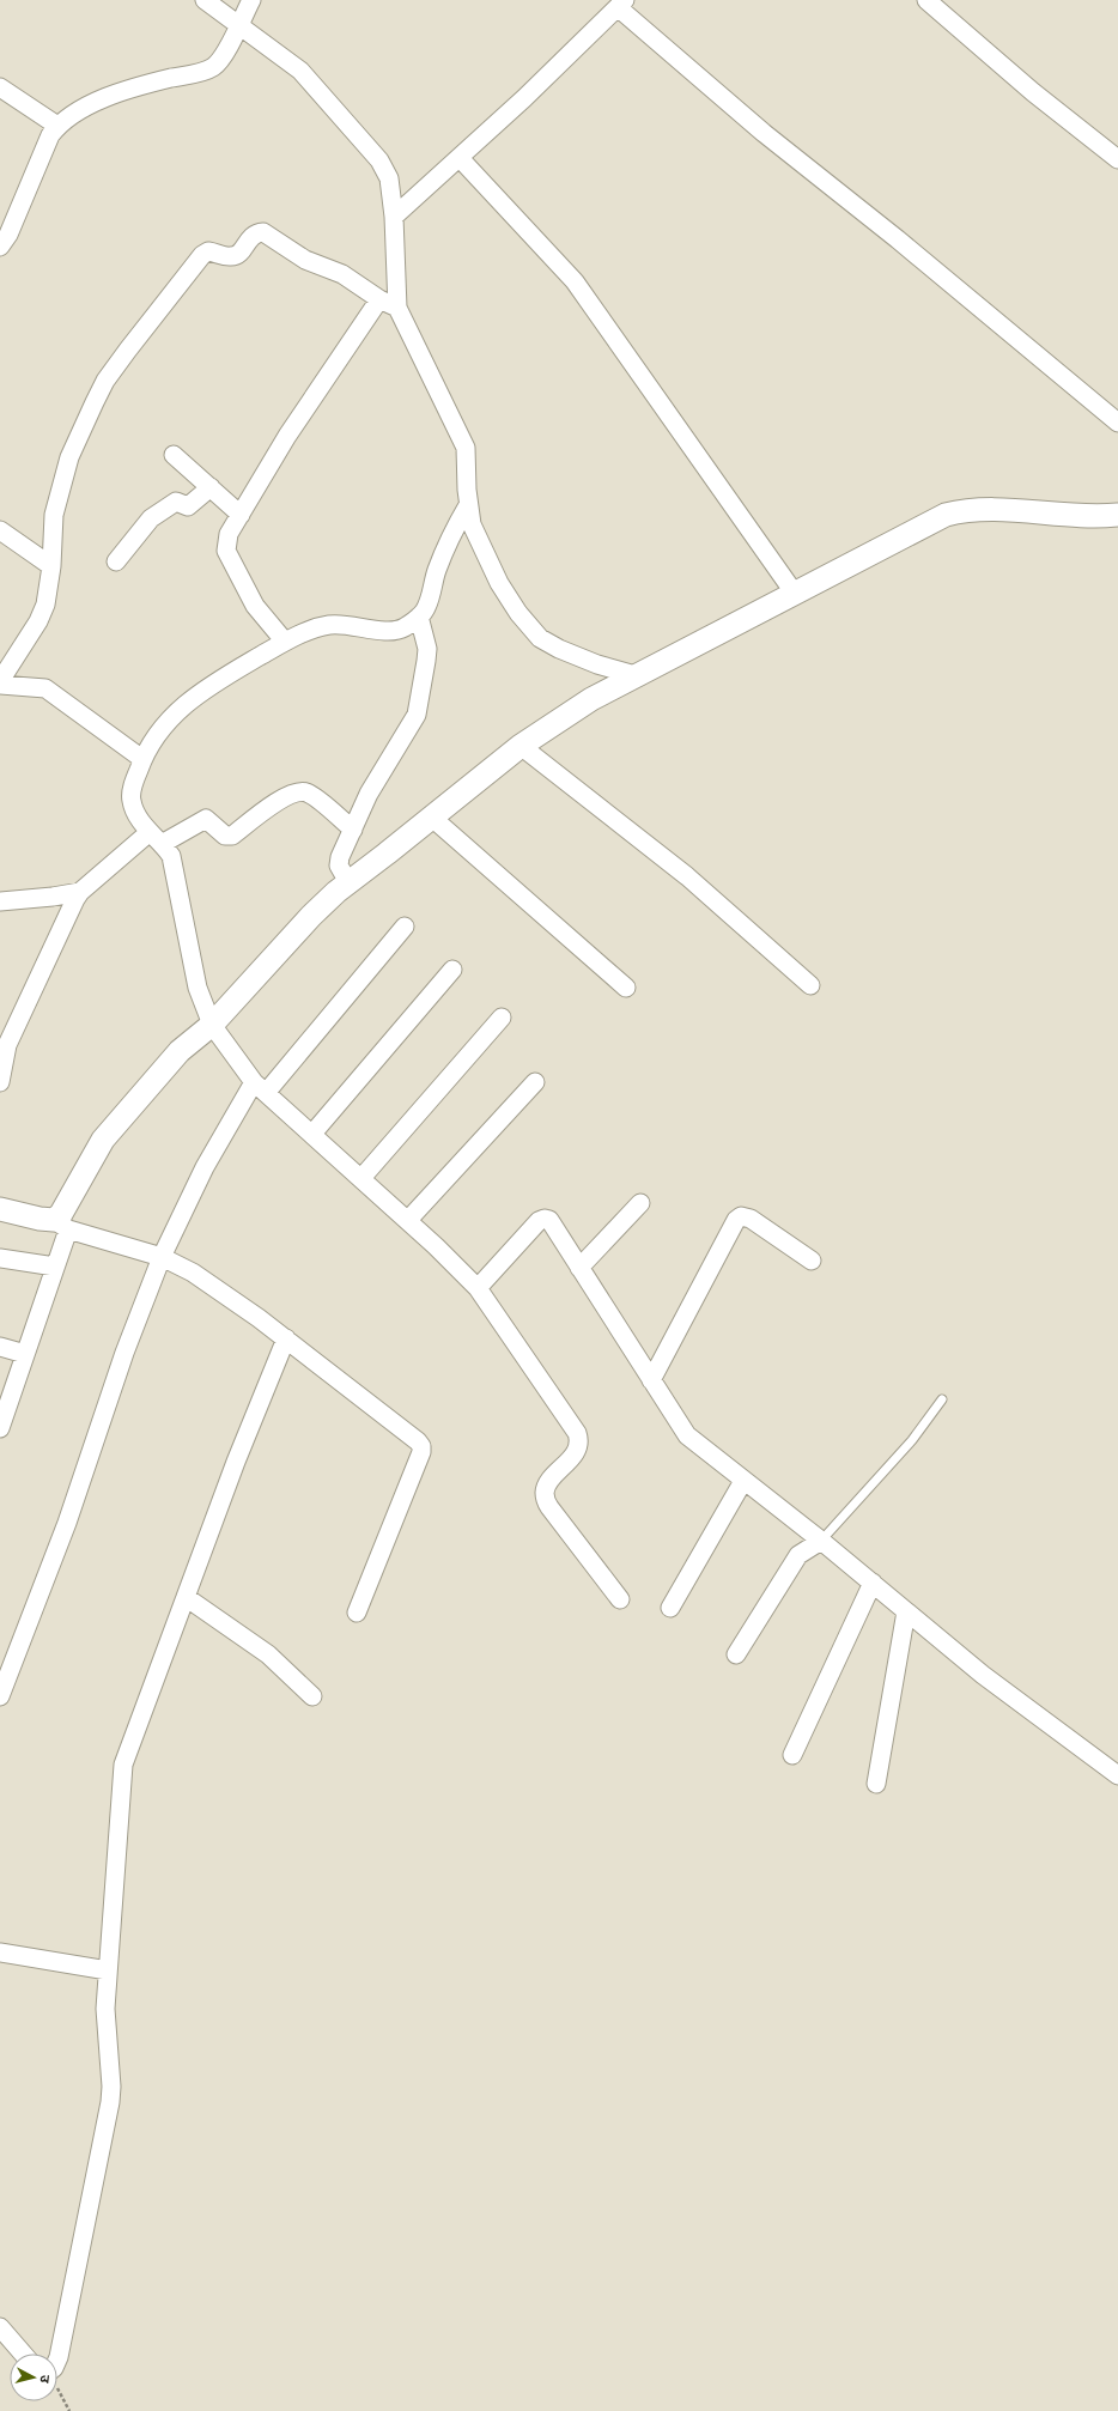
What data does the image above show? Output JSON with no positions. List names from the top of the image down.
{
  "north": "right"
}
